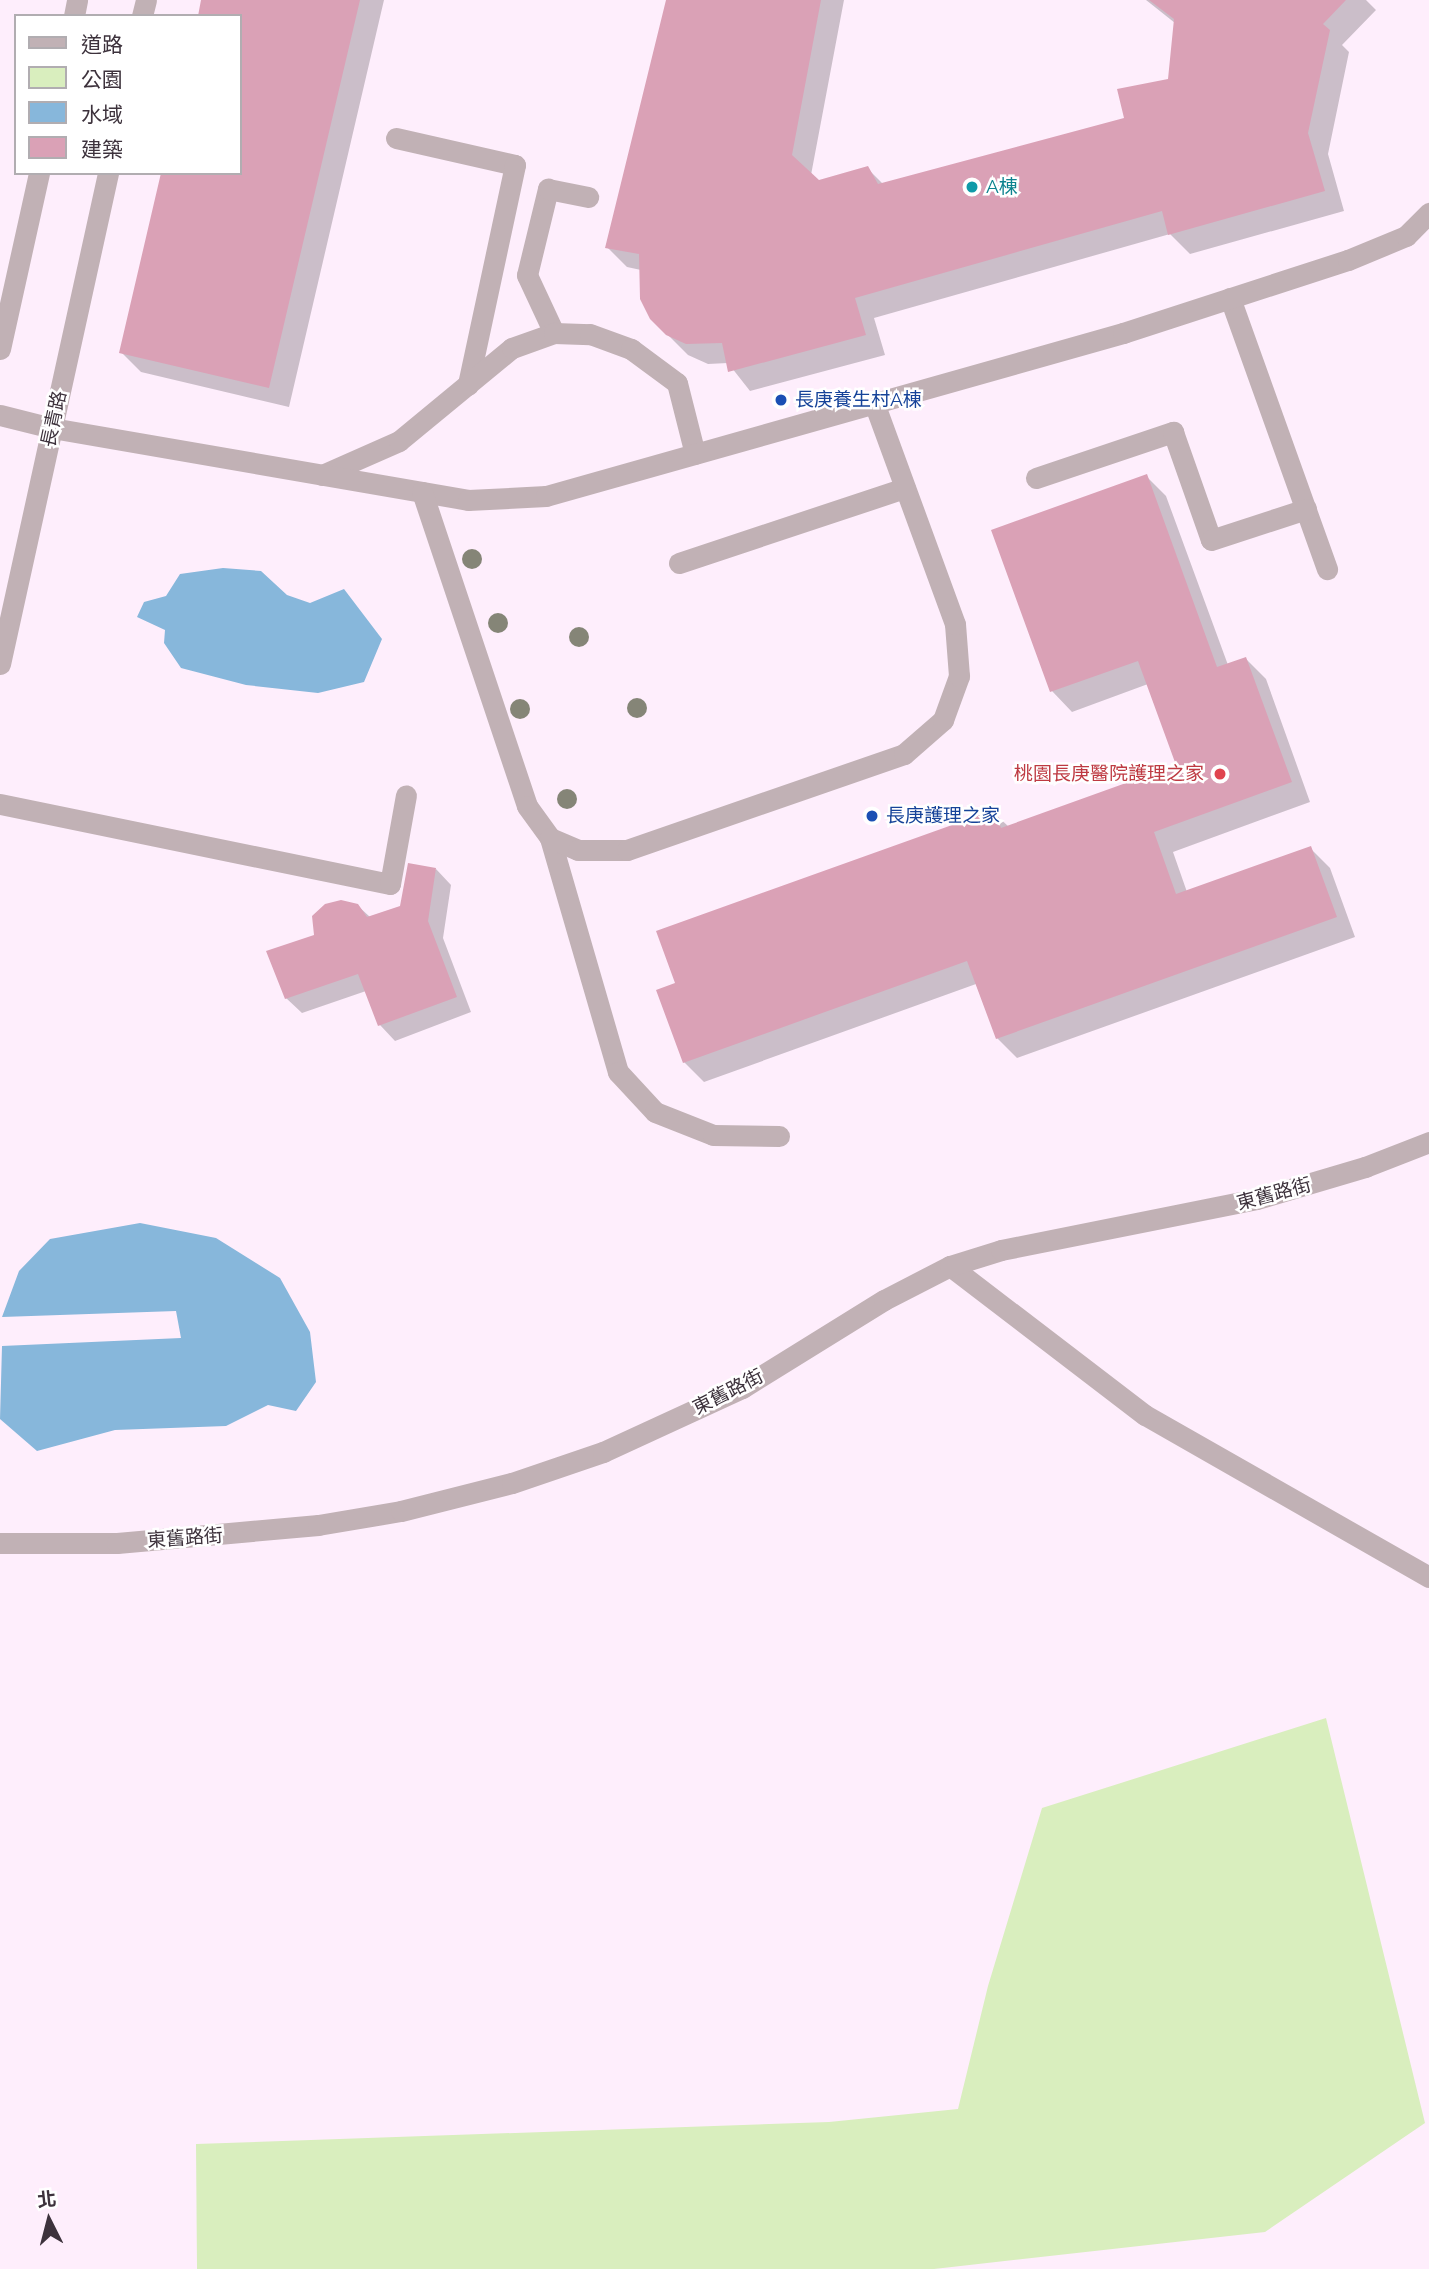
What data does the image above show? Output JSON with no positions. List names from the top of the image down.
{
  "streets": {
    "street": ["長青路", "東舊路街"]
  },
  "places": [
    "A棟",
    "長庚養生村A棟",
    "桃園長庚醫院護理之家",
    "長庚護理之家"
  ],
  "legend": [
    "道路",
    "公園",
    "水域",
    "建築"
  ],
  "north": "top"
}
